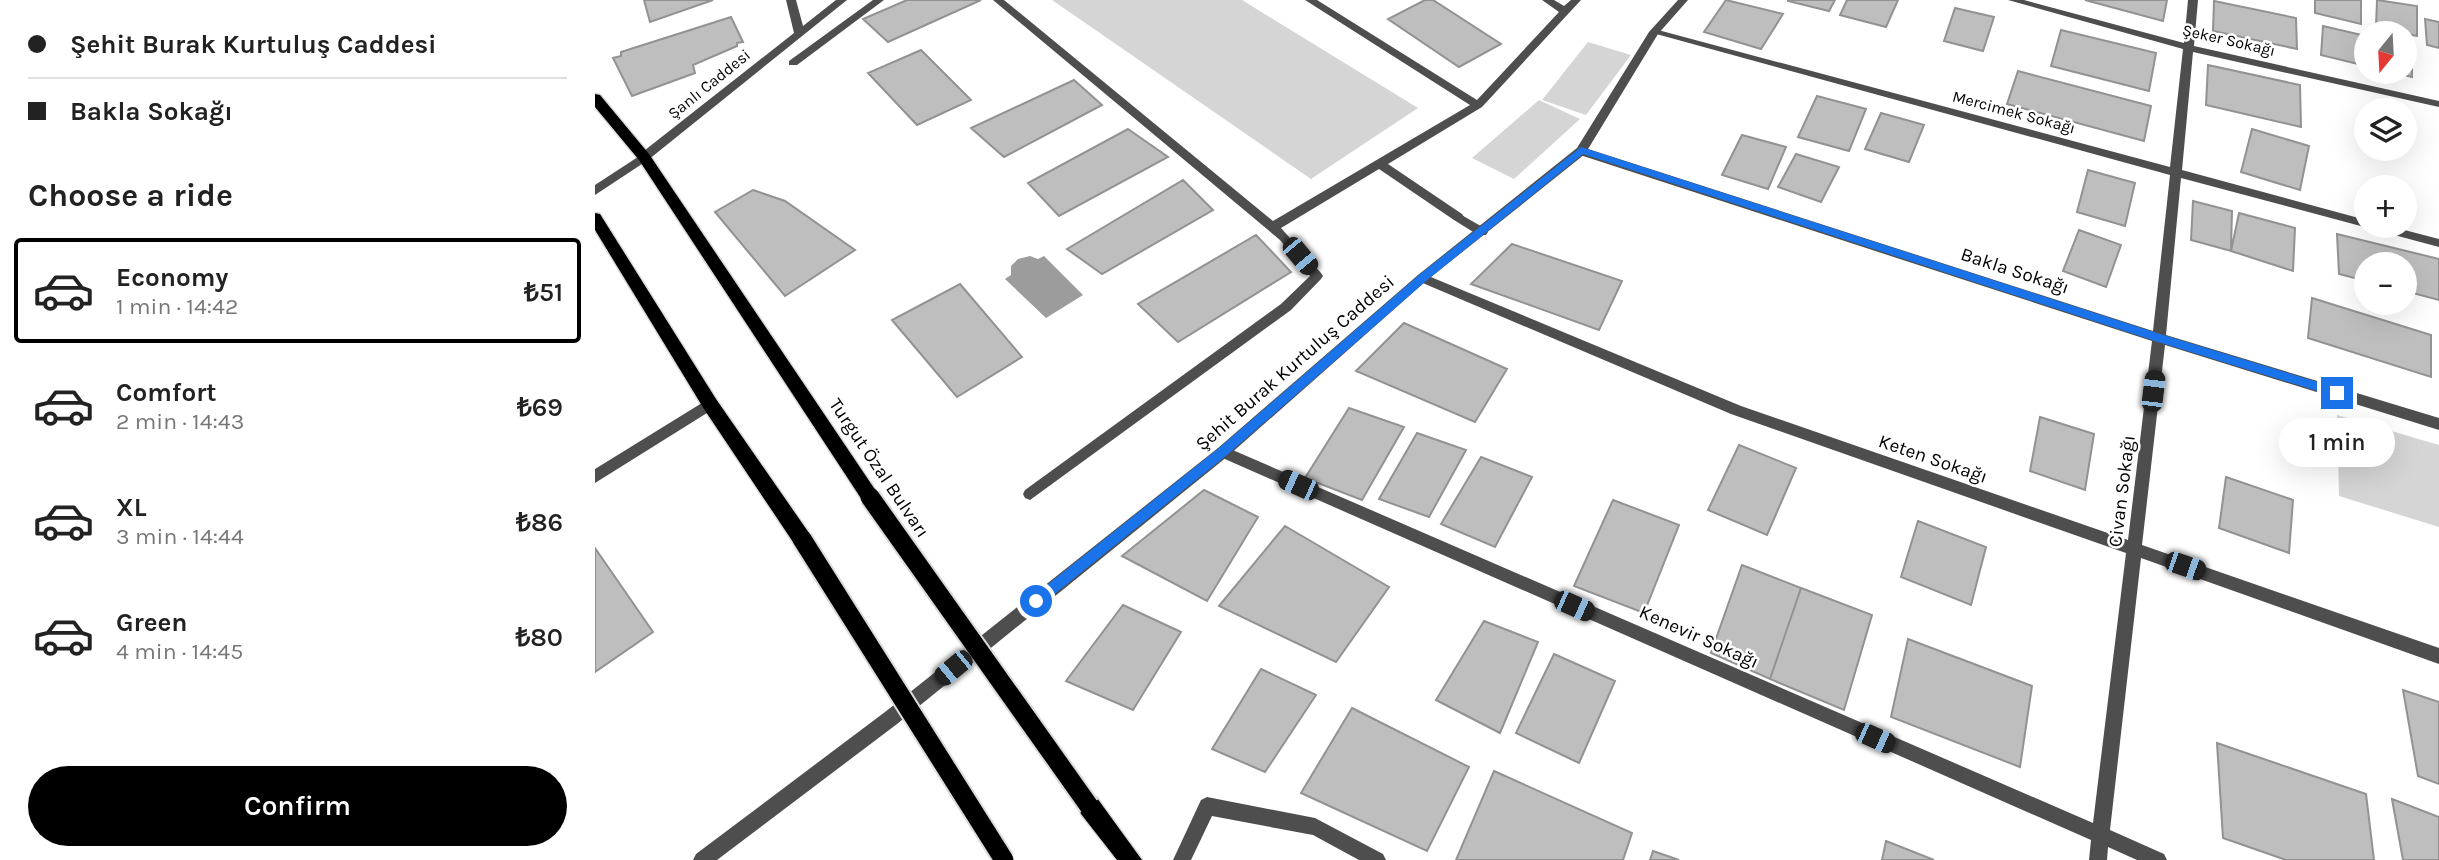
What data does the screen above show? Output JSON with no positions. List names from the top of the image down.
{
  "streets": {
    "main road": ["Turgut Özal Bulvarı"],
    "street": [
      "Şeker Sokağı",
      "Şanlı Caddesi",
      "Mercimek Sokağı",
      "Bakla Sokağı",
      "Şehit Burak Kurtuluş Caddesi",
      "Keten Sokağı",
      "Civan Sokağı",
      "Kenevir Sokağı"
    ]
  },
  "crossings": [
    ["Şeker Sokağı", "Civan Sokağı"],
    ["Şanlı Caddesi", "Turgut Özal Bulvarı"],
    ["Mercimek Sokağı", "Şehit Burak Kurtuluş Caddesi"],
    ["Mercimek Sokağı", "Civan Sokağı"],
    ["Bakla Sokağı", "Şehit Burak Kurtuluş Caddesi"],
    ["Bakla Sokağı", "Civan Sokağı"],
    ["Şehit Burak Kurtuluş Caddesi", "Keten Sokağı"],
    ["Şehit Burak Kurtuluş Caddesi", "Kenevir Sokağı"],
    ["Keten Sokağı", "Civan Sokağı"],
    ["Civan Sokağı", "Kenevir Sokağı"]
  ],
  "north": "bottom",
  "page": {
    "banner": ["Şehit Burak Kurtuluş Caddesi", "Bakla Sokağı"],
    "map_buttons": ["+", "−"],
    "heading": "Choose a ride",
    "list": [
      {
        "name": "Economy",
        "note": "1 min · 14:42",
        "value": "₺51"
      },
      {
        "name": "Comfort",
        "note": "2 min · 14:43",
        "value": "₺69"
      },
      {
        "name": "XL",
        "note": "3 min · 14:44",
        "value": "₺86"
      },
      {
        "name": "Green",
        "note": "4 min · 14:45",
        "value": "₺80"
      }
    ],
    "bubble": "1 min",
    "buttons": "Confirm"
  }
}
